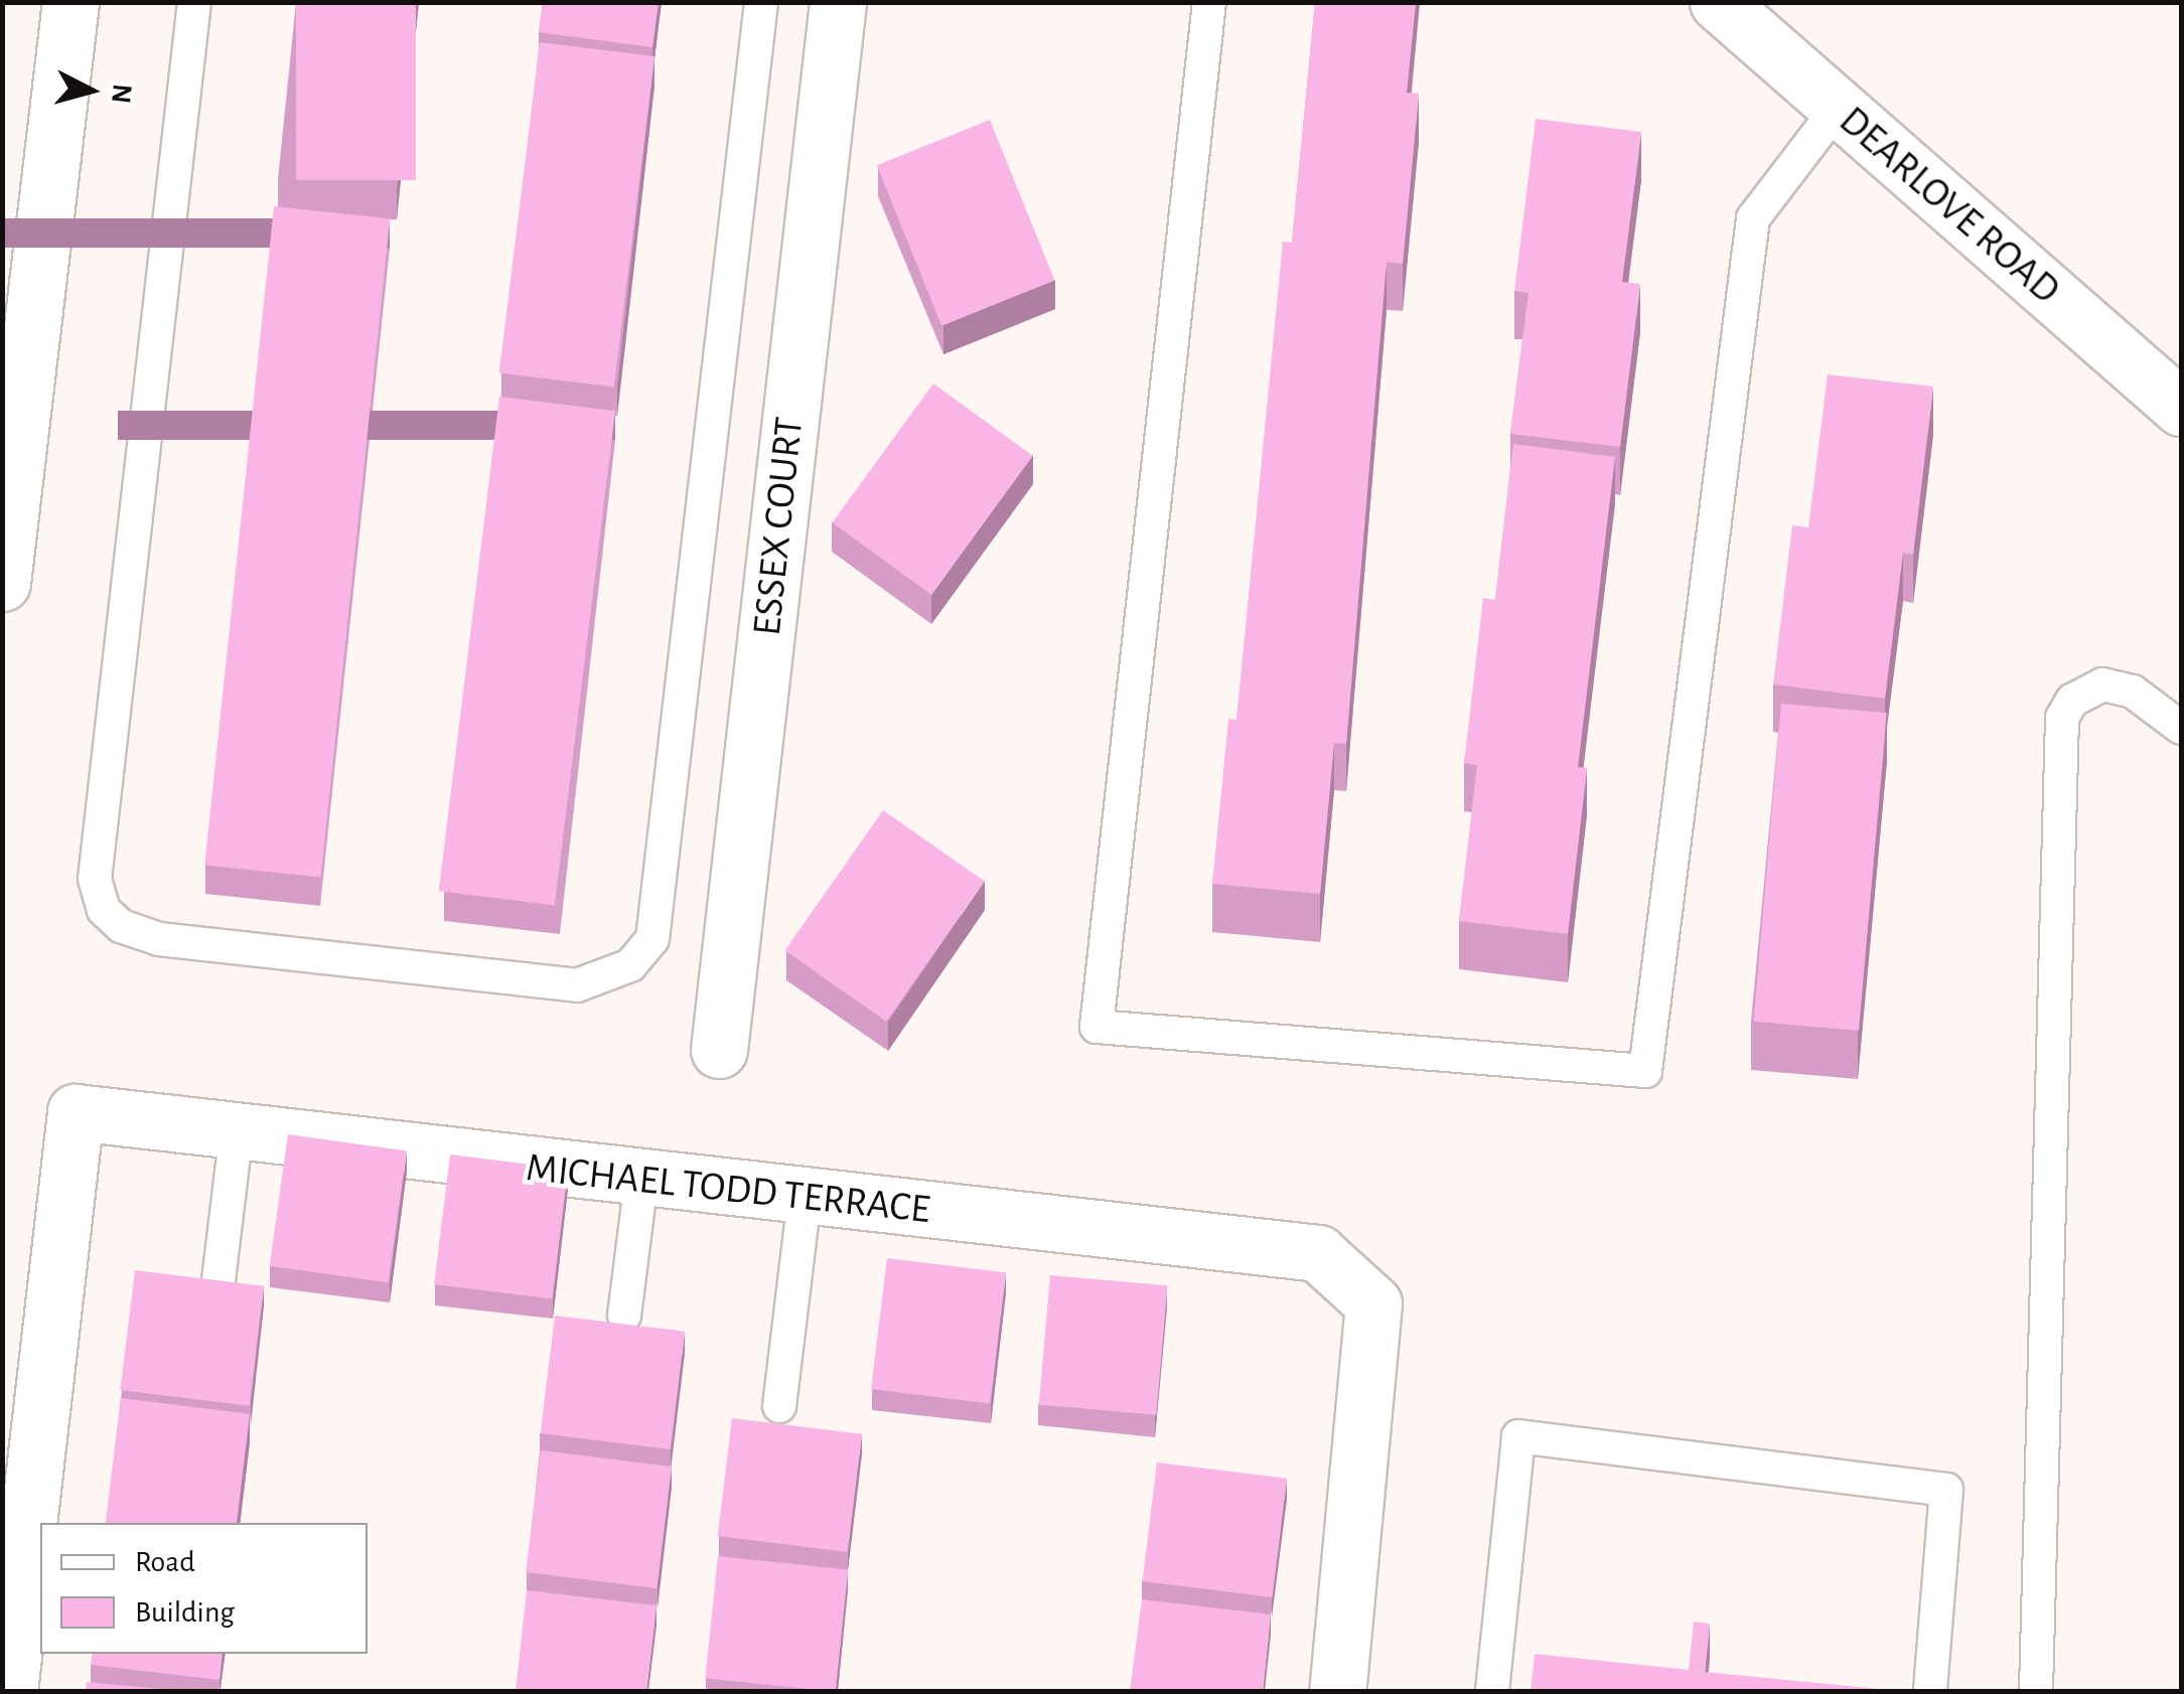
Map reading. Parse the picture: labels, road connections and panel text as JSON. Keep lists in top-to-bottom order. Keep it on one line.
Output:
{"streets":{"street":["DEARLOVE ROAD","ESSEX COURT","MICHAEL TODD TERRACE"]},"legend":["Road","Building"],"north":"right"}
